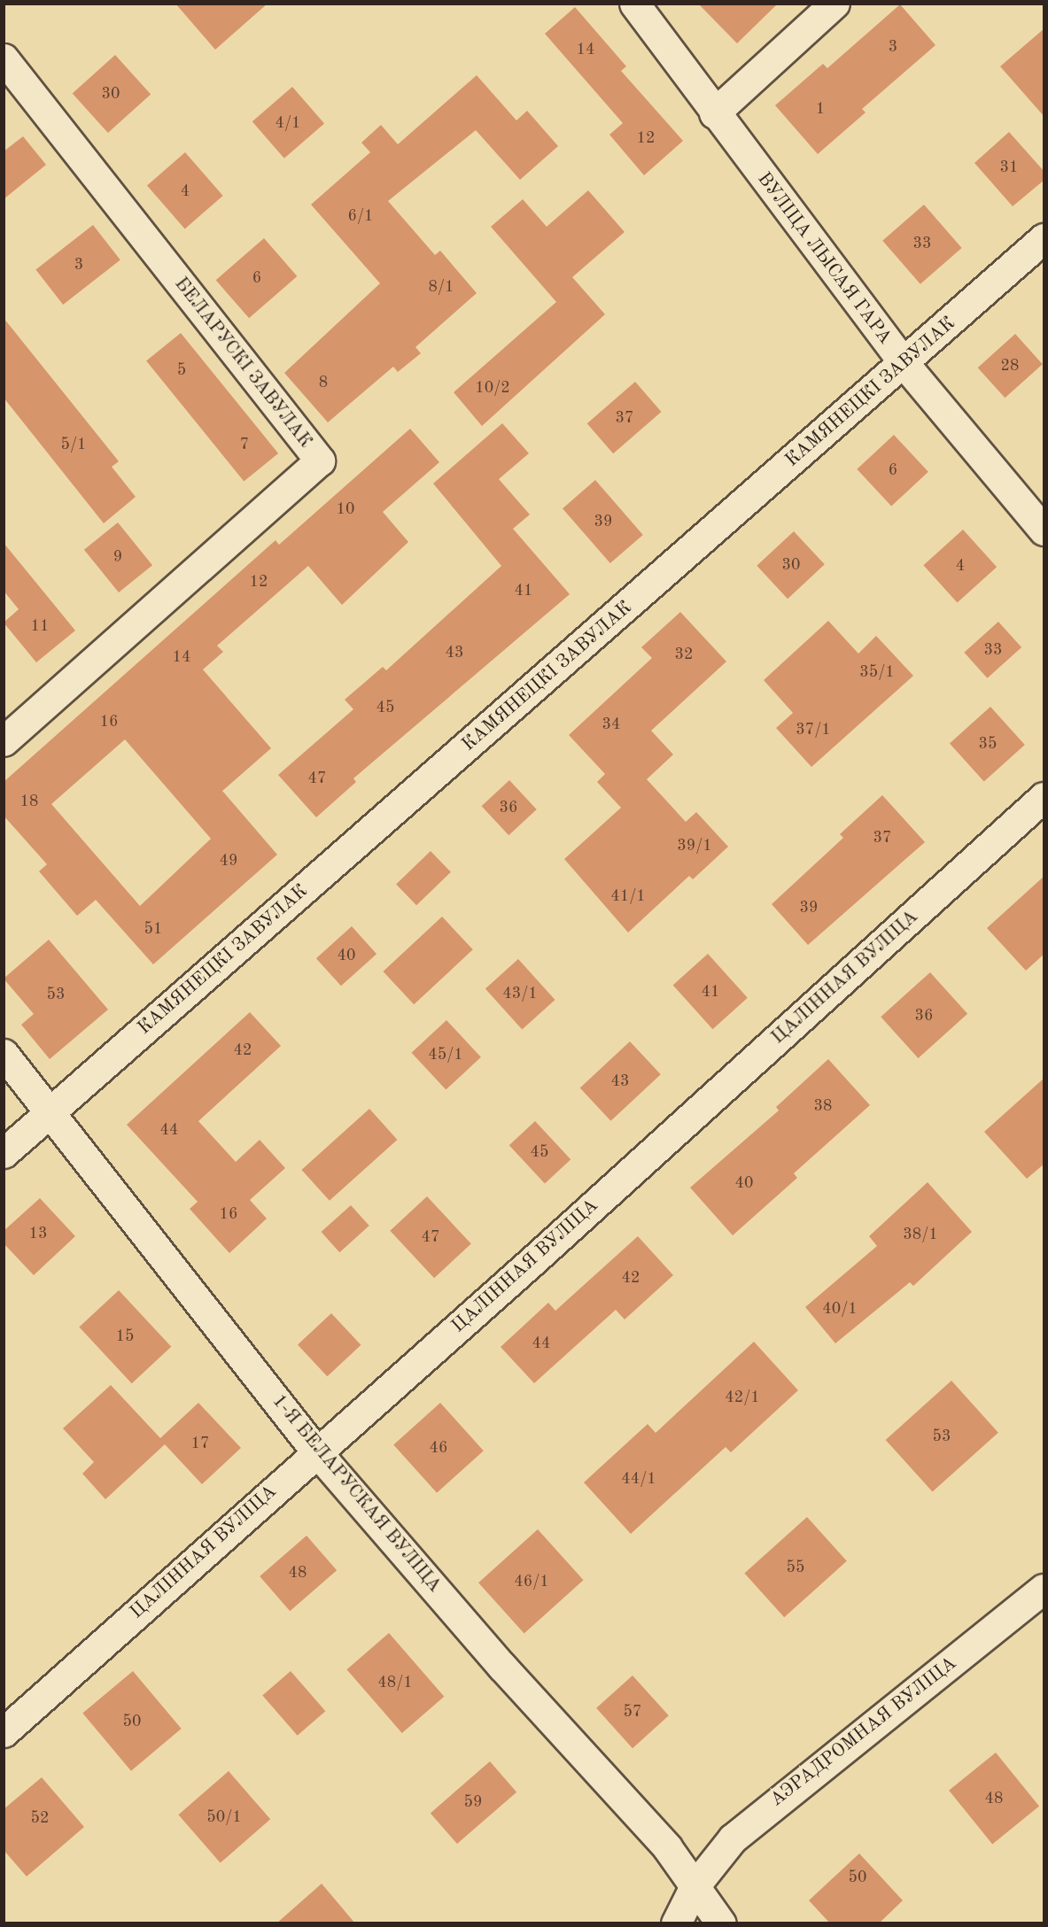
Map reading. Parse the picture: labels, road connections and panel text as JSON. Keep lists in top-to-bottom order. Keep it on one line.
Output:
{"streets":{"street":["ВУЛІЦА ЛЫСАЯ ГАРА","БЕЛАРУСКІ ЗАВУЛАК","КАМЯНЕЦКІ ЗАВУЛАК","ЦАЛІННАЯ ВУЛІЦА","1-Я БЕЛАРУСКАЯ ВУЛІЦА","АЭРАДРОМНАЯ ВУЛІЦА"]},"crossings":[["ВУЛІЦА ЛЫСАЯ ГАРА","КАМЯНЕЦКІ ЗАВУЛАК"],["КАМЯНЕЦКІ ЗАВУЛАК","1-Я БЕЛАРУСКАЯ ВУЛІЦА"],["ЦАЛІННАЯ ВУЛІЦА","1-Я БЕЛАРУСКАЯ ВУЛІЦА"],["1-Я БЕЛАРУСКАЯ ВУЛІЦА","АЭРАДРОМНАЯ ВУЛІЦА"]],"house_numbers":["3","14","30","1","4/1","12","31","4","6/1","33","3","6","8/1","28","5","8","10/2","37","5/1","7","6","10","39","9","30","4","12","41","11","33","43","32","14","35/1","45","16","34","37/1","35","47","18","36","37","39/1","49","41/1","39","51","40","41","43/1","53","36","42","45/1","43","38","44","45","40","16","13","38/1","47","42","40/1","15","44","42/1","53","17","46","44/1","55","48","46/1","48/1","57","50","48","59","50/1","52","50"]}
